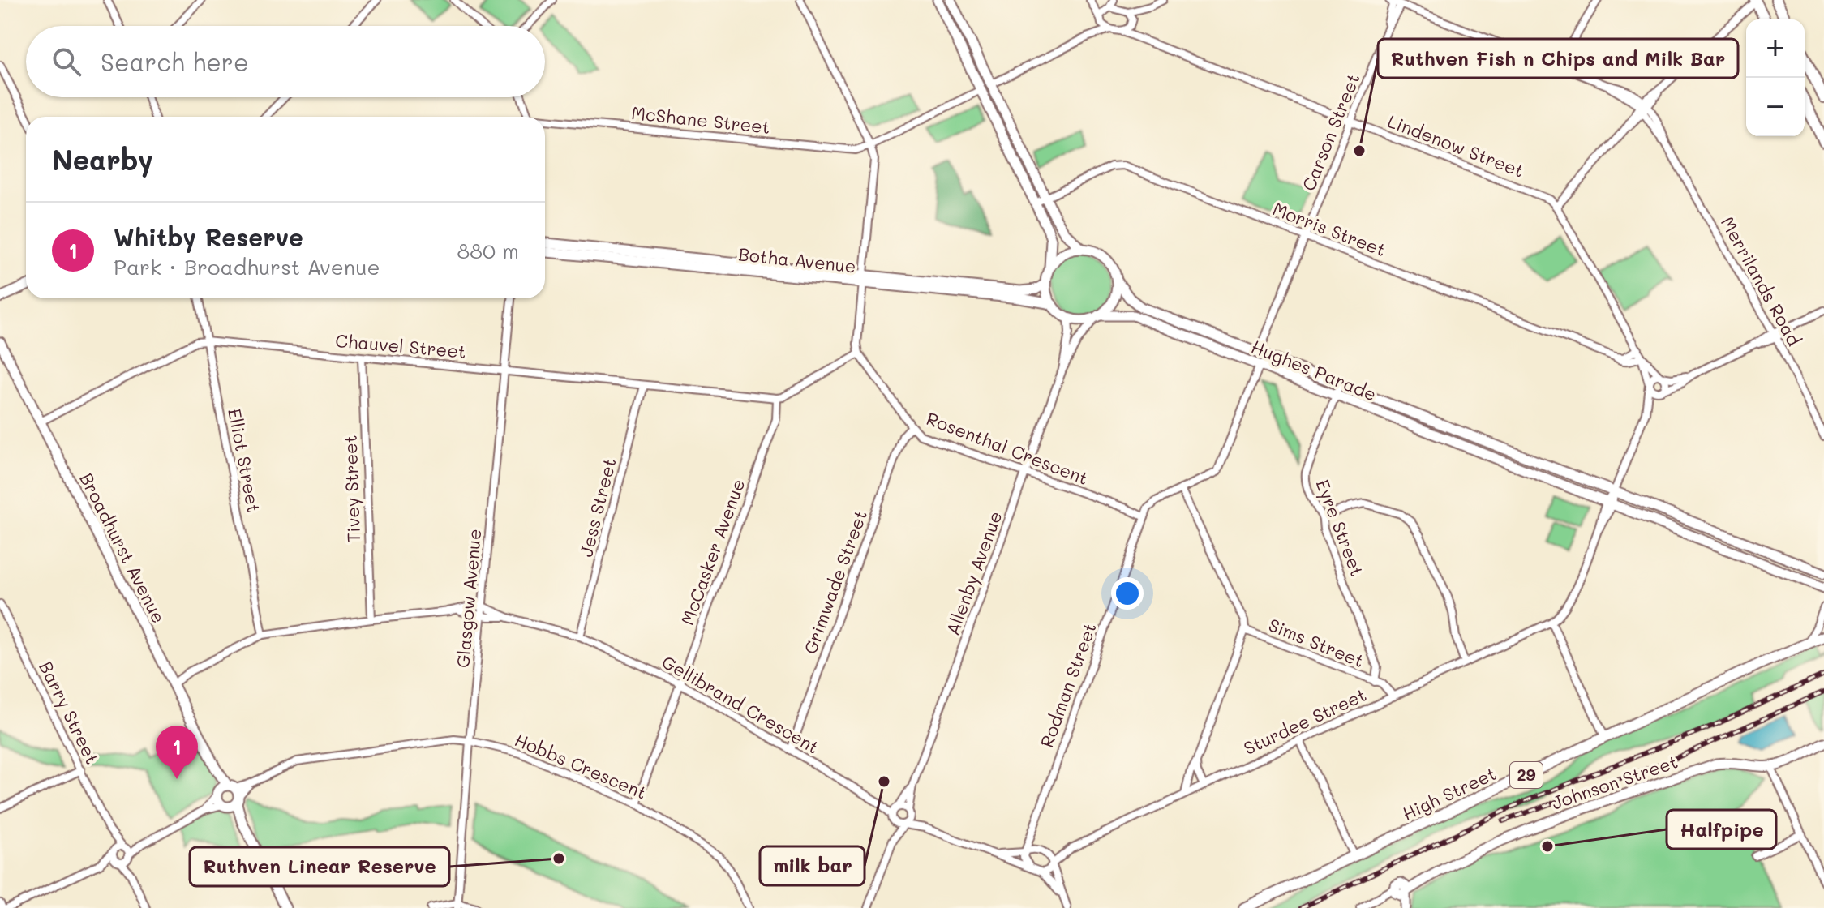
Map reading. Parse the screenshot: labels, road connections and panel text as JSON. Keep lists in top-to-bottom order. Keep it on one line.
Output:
{"streets":{"main road":["29","High Street"],"street":["McShane Street","Carson Street","Lindenow Street","Morris Street","Botha Avenue","Merrilands Road","Chauvel Street","Hughes Parade","Rosenthal Crescent","Elliot Street","Tivey Street","Jess Street","Eyre Street","Broadhurst Avenue","McCasker Avenue","Allenby Avenue","Grimwade Street","Glasgow Avenue","Sims Street","Rodman Street","Gellibrand Crescent","Barry Street","Sturdee Street","Hobbs Crescent","Johnson Street"]},"crossings":[["Carson Street","Lindenow Street"],["Carson Street","Morris Street"],["Carson Street","Merrilands Road"],["Carson Street","Hughes Parade"],["Lindenow Street","Morris Street"],["Botha Avenue","Hughes Parade"],["Botha Avenue","Allenby Avenue"],["Chauvel Street","Elliot Street"],["Chauvel Street","Tivey Street"],["Chauvel Street","Jess Street"],["Chauvel Street","Broadhurst Avenue"],["Chauvel Street","McCasker Avenue"],["Chauvel Street","Glasgow Avenue"],["Hughes Parade","Eyre Street"],["Hughes Parade","Allenby Avenue"],["Rosenthal Crescent","Allenby Avenue"],["Rosenthal Crescent","Grimwade Street"],["Rosenthal Crescent","Rodman Street"],["Elliot Street","Gellibrand Crescent"],["Tivey Street","Gellibrand Crescent"],["Jess Street","Gellibrand Crescent"],["Eyre Street","Sims Street"],["Broadhurst Avenue","Gellibrand Crescent"],["Broadhurst Avenue","Hobbs Crescent"],["McCasker Avenue","Gellibrand Crescent"],["McCasker Avenue","Hobbs Crescent"],["Allenby Avenue","Gellibrand Crescent"],["Grimwade Street","Gellibrand Crescent"],["Glasgow Avenue","Gellibrand Crescent"],["Glasgow Avenue","Hobbs Crescent"],["Sims Street","Sturdee Street"],["Rodman Street","Sturdee Street"]],"places":["Ruthven Fish n Chips and Milk Bar","milk bar","Halfpipe","Ruthven Linear Reserve"],"page":{"map_buttons":["+","−"],"search":"Search here","heading":"Nearby","list":[{"mark":"1","name":"Whitby Reserve","note":"Park · Broadhurst Avenue","value":"880 m"}],"pins":"1"}}
